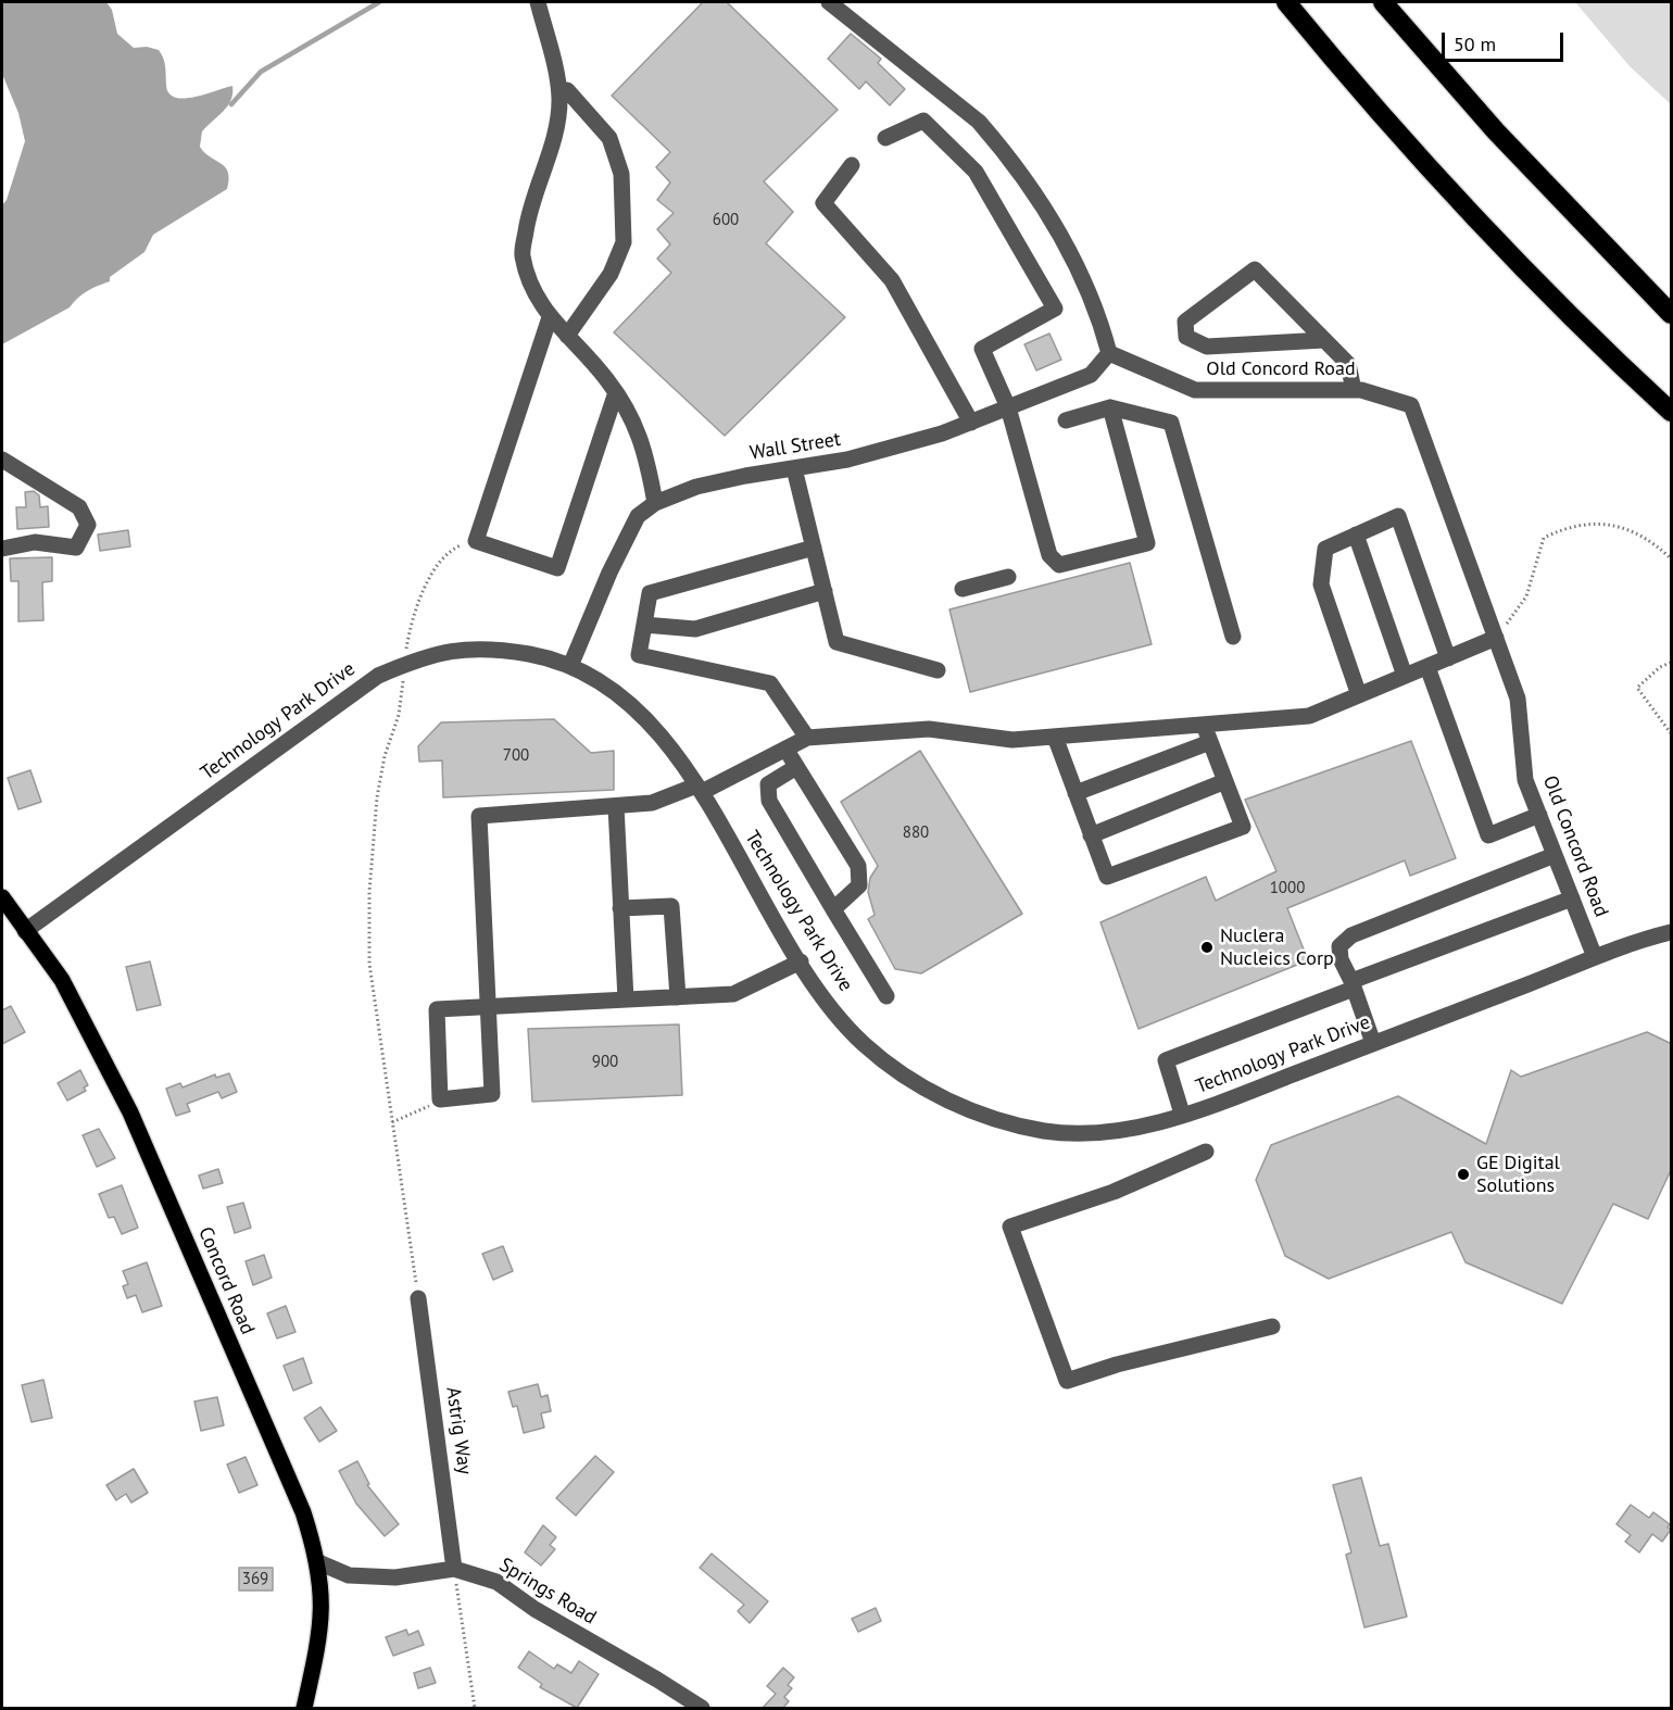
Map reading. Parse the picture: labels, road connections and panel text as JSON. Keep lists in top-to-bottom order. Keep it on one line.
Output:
{"streets":{"main road":["Concord Road"],"street":["Old Concord Road","Wall Street","Technology Park Drive","Astrig Way","Springs Road"]},"crossings":[["Old Concord Road","Wall Street"],["Old Concord Road","Technology Park Drive"],["Wall Street","Technology Park Drive"],["Technology Park Drive","Concord Road"],["Concord Road","Springs Road"],["Astrig Way","Springs Road"]],"places":["Nuclera Nucleics Corp","GE Digital Solutions"],"house_numbers":["600","700","880","1000","900","369"],"scale_bar":"50 m"}
